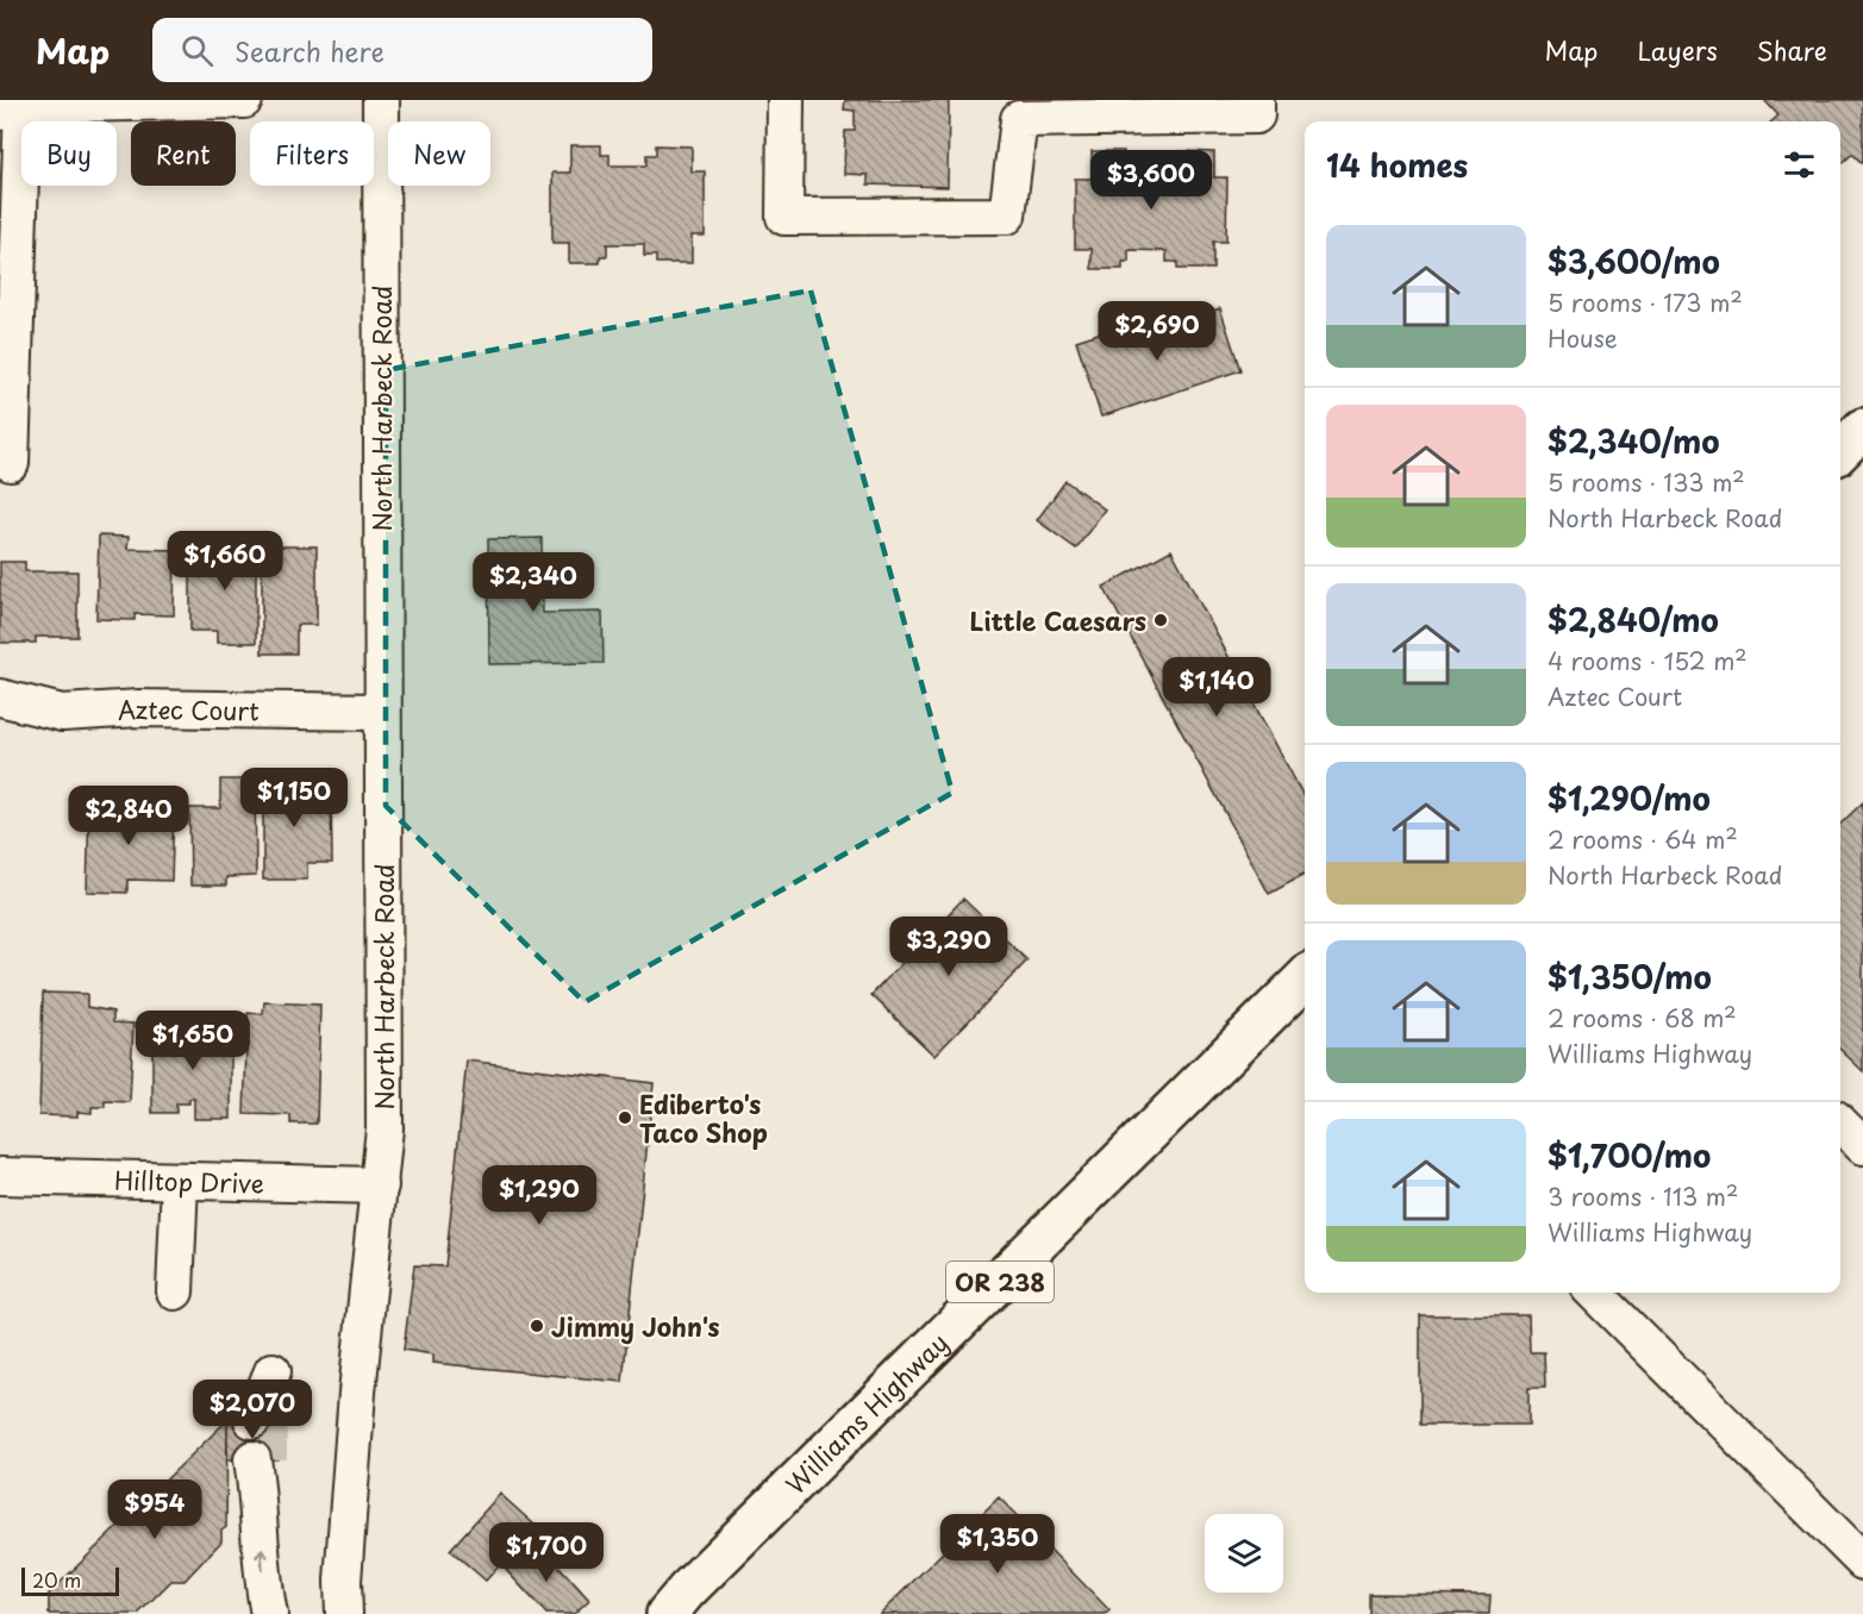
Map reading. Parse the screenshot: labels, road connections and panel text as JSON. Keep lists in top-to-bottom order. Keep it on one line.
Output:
{"streets":{"main road":["OR 238","Williams Highway"],"street":["North Harbeck Road","Aztec Court","Hilltop Drive"]},"crossings":[["North Harbeck Road","Aztec Court"],["North Harbeck Road","Hilltop Drive"]],"places":["Little Caesars","Ediberto's Taco Shop","Jimmy John's"],"scale_bar":"20 m","page":{"header":"Map","search":"Search here","nav":["Map","Layers","Share"],"chip":["Buy","Rent","Filters","New"],"heading":"14 homes","price":["$3,600","$2,690","$1,660","$2,340","$1,140","$1,150","$2,840","$3,290","$1,650","$1,290","$2,070","$954","$1,350","$1,700"],"list":[{"name":"$3,600/mo","note":"5 rooms · 173 m² · House"},{"name":"$2,340/mo","note":"5 rooms · 133 m² · North Harbeck Road"},{"name":"$2,840/mo","note":"4 rooms · 152 m² · Aztec Court"},{"name":"$1,290/mo","note":"2 rooms · 64 m² · North Harbeck Road"},{"name":"$1,350/mo","note":"2 rooms · 68 m² · Williams Highway"},{"name":"$1,700/mo","note":"3 rooms · 113 m² · Williams Highway"}],"scale":"20 m"}}
